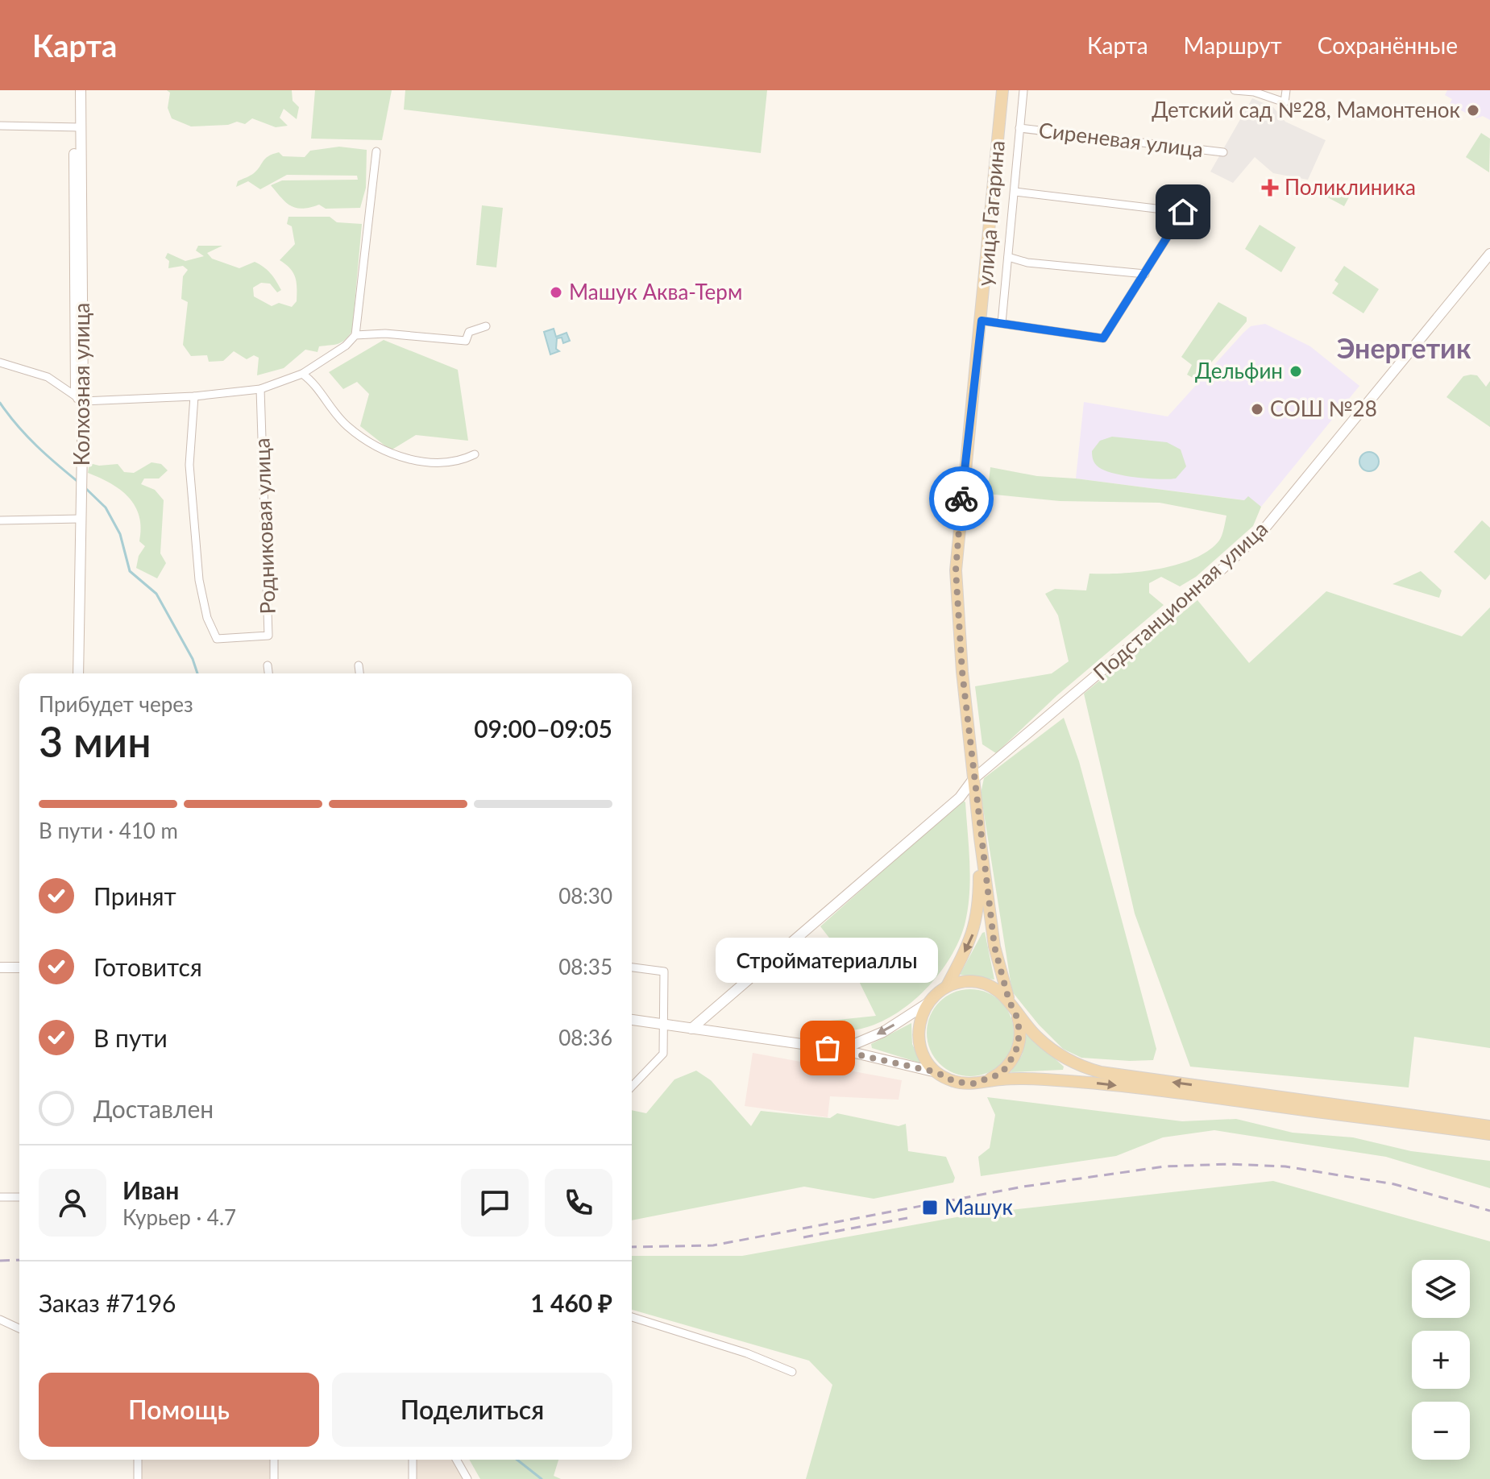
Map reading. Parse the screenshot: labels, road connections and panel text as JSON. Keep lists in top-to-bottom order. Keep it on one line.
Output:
{"streets":{"main road":["улица Гагарина"],"street":["Сиреневая улица","Колхозная улица","Родниковая улица","Подстанционная улица"]},"crossings":[["улица Гагарина","Подстанционная улица"]],"districts":["Энергетик"],"places":{"other":["Детский сад №28, Мамонтенок","Машук Аква-Терм","Дельфин","СОШ №28","Стройматериаллы"],"health":["Поликлиника"],"transit":["Машук"]},"page":{"header":"Карта","nav":["Карта","Маршрут","Сохранённые"],"heading":["3 мин","Прибудет через","09:00–09:05"],"panel":["Иван","Курьер · 4.7","Заказ #7196","1 460 ₽"],"bar":"В пути · 410 m","list":[["Принят","08:30"],["Готовится","08:35"],["В пути","08:36"],"Доставлен"],"bubble":"Стройматериаллы","map_buttons":["+","−"],"buttons":["Помощь","Поделиться"]}}
